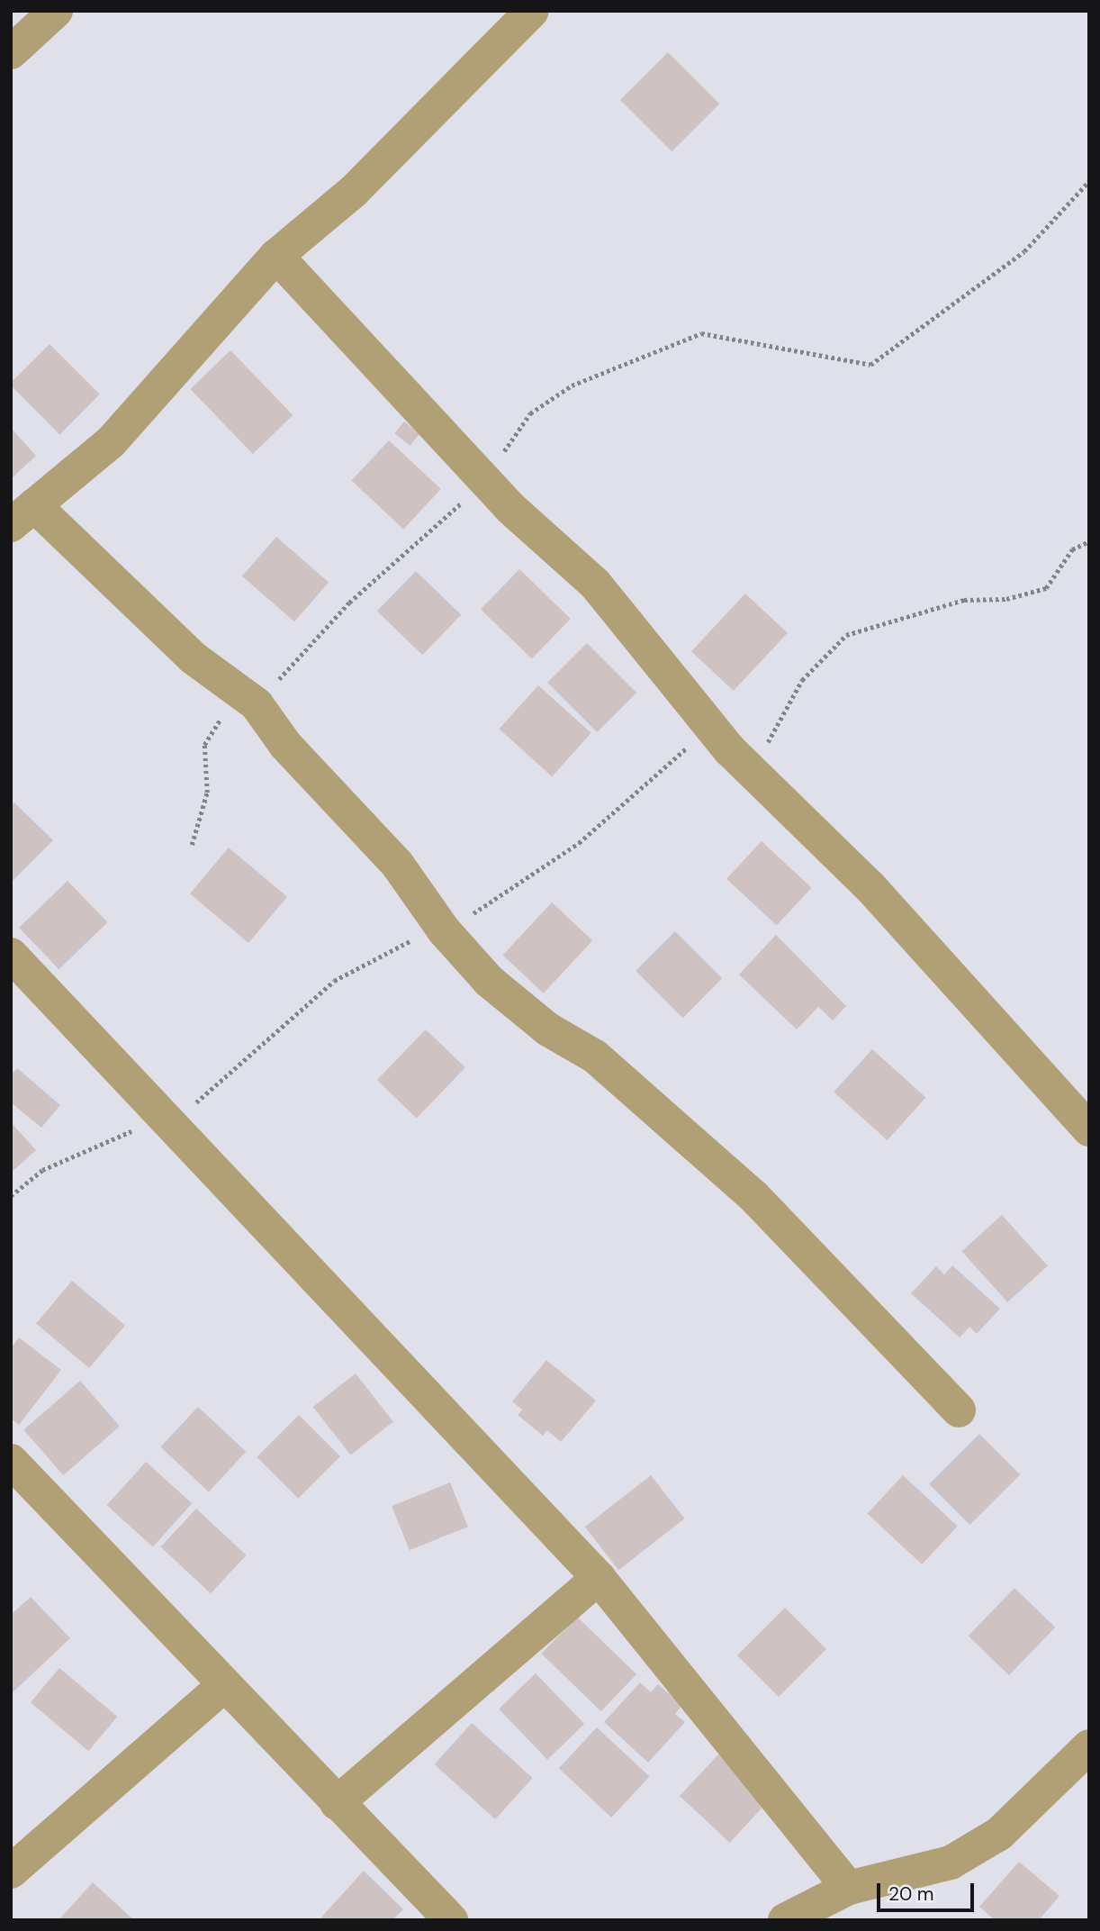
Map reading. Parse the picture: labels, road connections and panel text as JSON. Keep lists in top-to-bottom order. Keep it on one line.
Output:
{"scale_bar":"20 m"}
